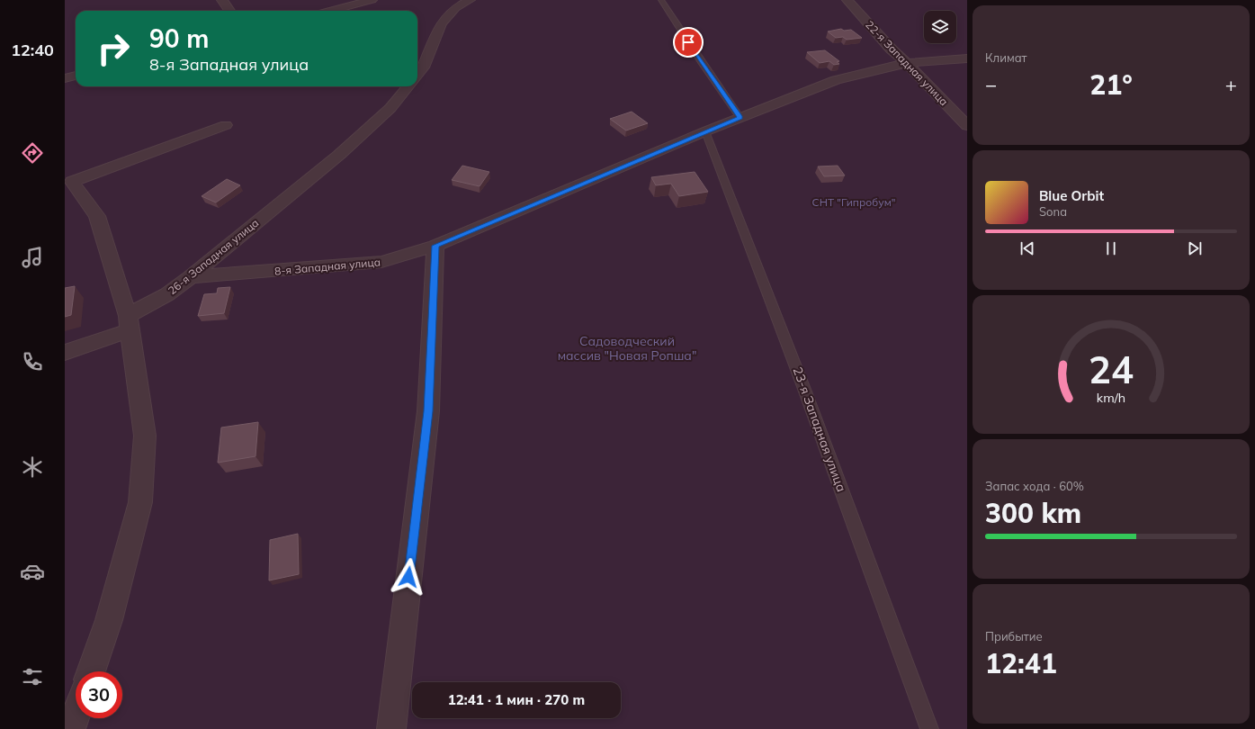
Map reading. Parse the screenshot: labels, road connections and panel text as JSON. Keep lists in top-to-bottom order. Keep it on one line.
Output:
{"streets":{"street":["22-я Западная улица","26-я Западная улица","8-я Западная улица"],"lane":["23-я Западная улица"]},"crossings":[["22-я Западная улица","8-я Западная улица"],["26-я Западная улица","8-я Западная улица"],["8-я Западная улица","23-я Западная улица"]],"parks":["СНТ \"Гипробум\"","Садоводческий массив \"Новая Ропша\""],"page":{"tabs":"12:40","tile":["Климат",["Запас хода · 60%","300 km"],["Прибытие","12:41"]],"turn":["90 m","8-я Западная улица"],"heat":["−","21°","+"],"song":["Blue Orbit","Sona"],"limit":"30","trip":"12:41 · 1 мин · 270 m","gauge":["24","km/h"]}}
